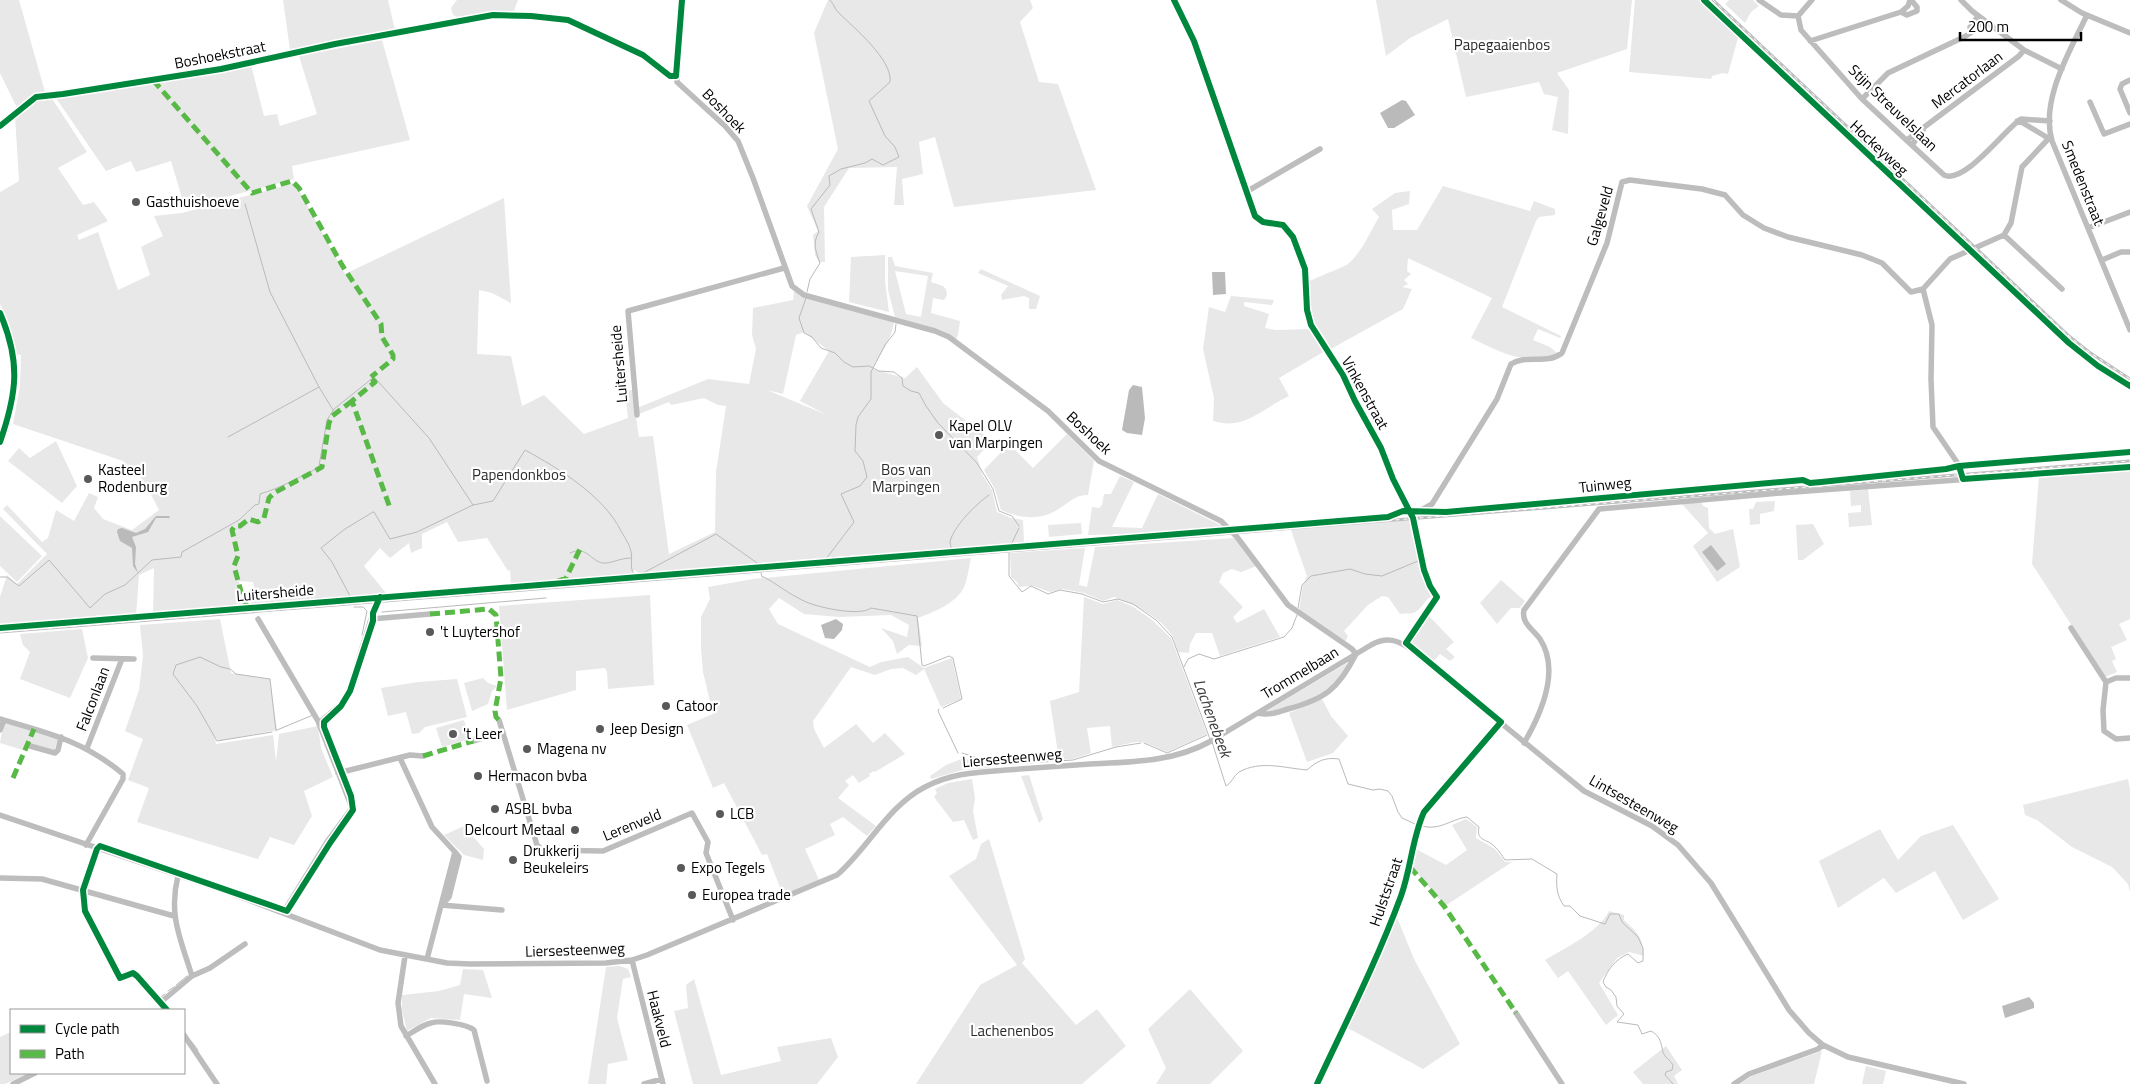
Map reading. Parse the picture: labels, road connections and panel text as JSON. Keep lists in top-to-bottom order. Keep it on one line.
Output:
{"streets":{"street":["Boshoekstraat","Mercatorlaan","Stijn Streuvelslaan","Boshoek","Hockeyweg","Smedenstraat","Galgeveld","Luitersheide","Vinkenstraat","Tuinweg","Trommelbaan","Falconlaan","Liersesteenweg","Lintsesteenweg","Lerenveld","Hulststraat","Haakveld"]},"crossings":[["Boshoekstraat","Boshoek"],["Mercatorlaan","Stijn Streuvelslaan"],["Boshoek","Luitersheide"],["Boshoek","Trommelbaan"],["Boshoek","Lintsesteenweg"],["Galgeveld","Tuinweg"],["Vinkenstraat","Tuinweg"],["Vinkenstraat","Lintsesteenweg"],["Tuinweg","Lintsesteenweg"],["Trommelbaan","Liersesteenweg"],["Trommelbaan","Lintsesteenweg"],["Liersesteenweg","Lerenveld"],["Liersesteenweg","Haakveld"],["Lintsesteenweg","Hulststraat"]],"water":["Lachenebeek"],"parks":["Papegaaienbos","Bos van Marpingen","Papendonkbos","Lachenenbos"],"places":["Gasthuishoeve","Kapel OLV van Marpingen","Kasteel Rodenburg","'t Luytershof","Catoor","Jeep Design","'t Leer","Magena nv","Hermacon bvba","ASBL bvba","LCB","Delcourt Metaal","Drukkerij Beukeleirs","Expo Tegels","Europea trade"],"legend":["Cycle path","Path"],"scale_bar":"200 m"}
